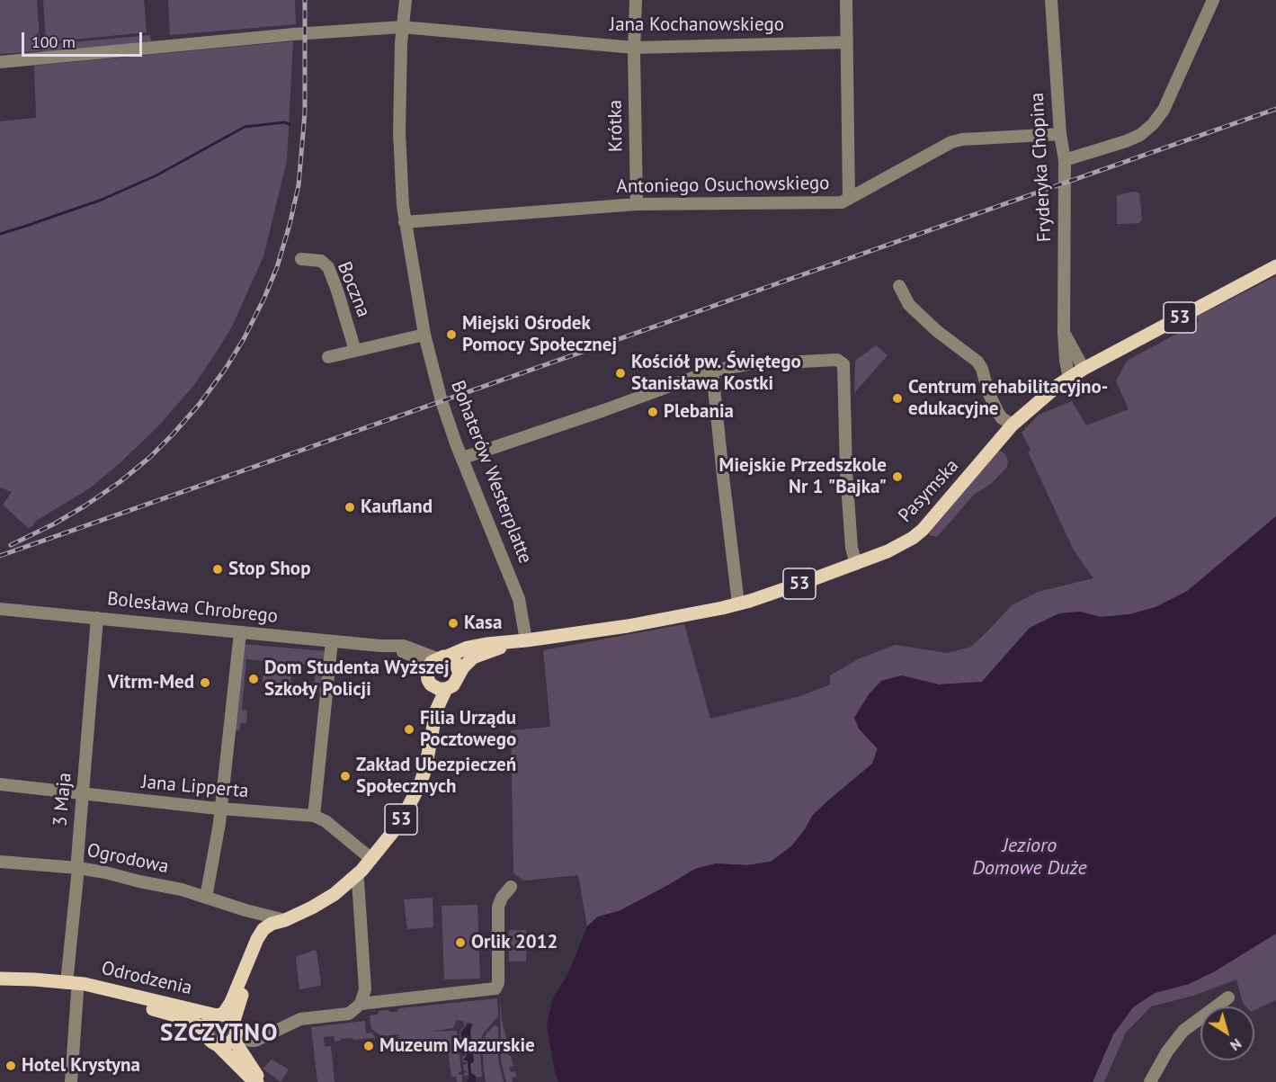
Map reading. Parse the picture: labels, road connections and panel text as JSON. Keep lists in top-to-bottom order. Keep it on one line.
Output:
{"streets":{"main road":["53","Pasymska","Odrodzenia"],"street":["Jana Kochanowskiego","Krótka","Fryderyka Chopina","Antoniego Osuchowskiego","Boczna","Bohaterów Westerplatte","Bolesława Chrobrego","Jana Lipperta","3 Maja","Ogrodowa"]},"crossings":[["Jana Kochanowskiego","Krótka"],["Jana Kochanowskiego","Bohaterów Westerplatte"],["Krótka","Antoniego Osuchowskiego"],["Fryderyka Chopina","Antoniego Osuchowskiego"],["Fryderyka Chopina","Pasymska"],["Antoniego Osuchowskiego","Bohaterów Westerplatte"],["53","Pasymska"],["53","Bolesława Chrobrego"],["53","Jana Lipperta"],["53","Ogrodowa"],["53","Odrodzenia"],["Bohaterów Westerplatte","Pasymska"],["Pasymska","Bolesława Chrobrego"],["Bolesława Chrobrego","3 Maja"],["Jana Lipperta","3 Maja"],["3 Maja","Ogrodowa"],["3 Maja","Odrodzenia"]],"districts":["SZCZYTNO"],"water":["Jezioro Domowe Duże"],"places":["Miejski Ośrodek Pomocy Społecznej","Kościół pw. Świętego Stanisława Kostki","Centrum rehabilitacyjno- edukacyjne","Plebania","Miejskie Przedszkole Nr 1 \"Bajka\"","Kaufland","Stop Shop","Kasa","Dom Studenta Wyższej Szkoły Policji","Vitrm-Med","Filia Urządu Pocztowego","Zakład Ubezpieczeń Społecznych","Orlik 2012","Muzeum Mazurskie","Hotel Krystyna"],"scale_bar":"100 m","north":"bottom right"}
